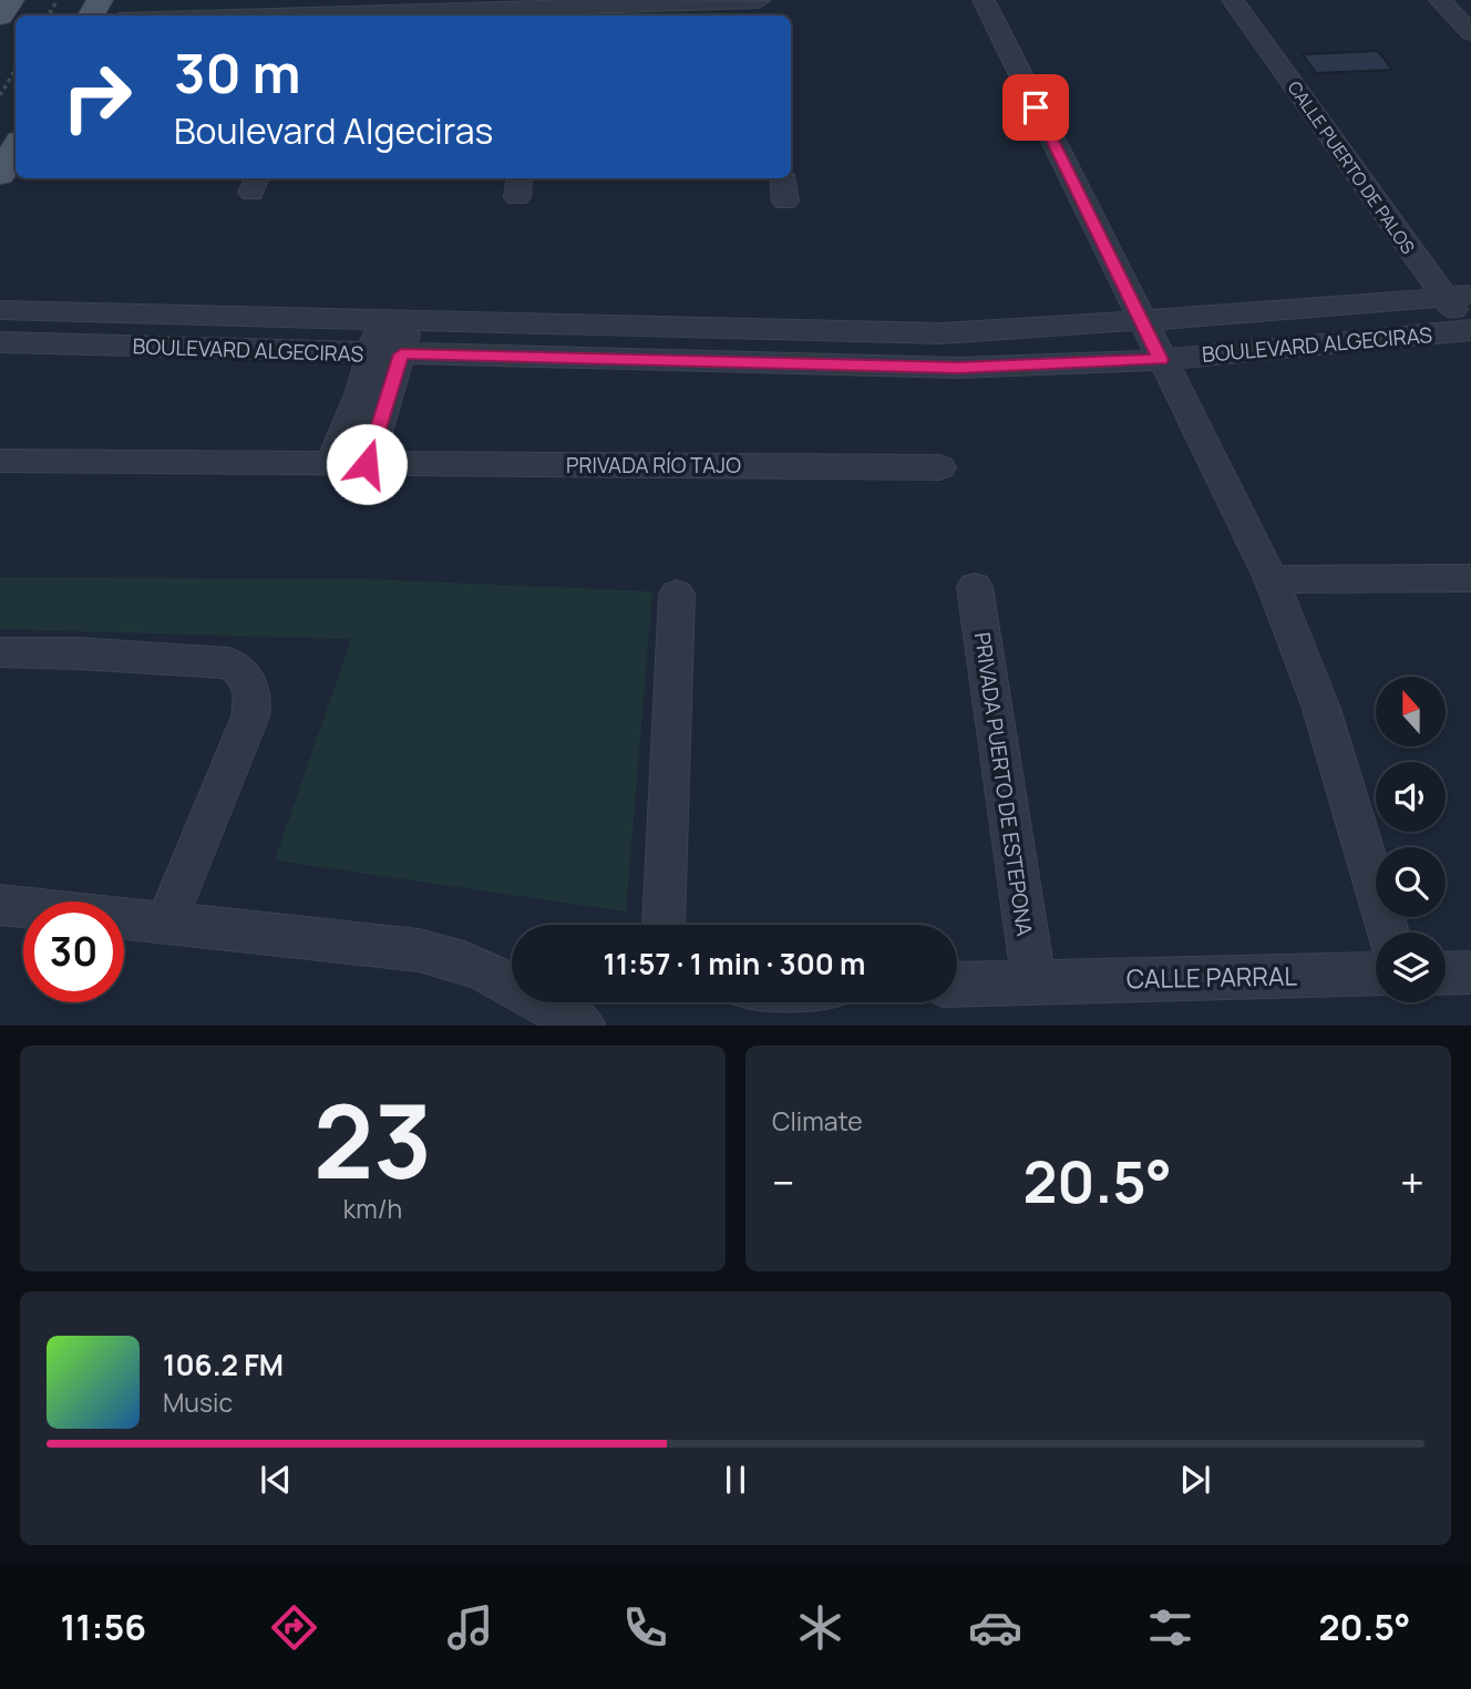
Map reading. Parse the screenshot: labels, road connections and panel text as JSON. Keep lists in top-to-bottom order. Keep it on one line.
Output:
{"streets":{"street":["CALLE PUERTO DE PALOS","BOULEVARD ALGECIRAS","PRIVADA RÍO TAJO","PRIVADA PUERTO DE ESTEPONA","CALLE PARRAL"]},"crossings":[["CALLE PUERTO DE PALOS","BOULEVARD ALGECIRAS"],["PRIVADA PUERTO DE ESTEPONA","CALLE PARRAL"]],"north":"top","page":{"turn":["30 m","Boulevard Algeciras"],"limit":"30","trip":"11:57 · 1 min · 300 m","tile":[["23","km/h"],"Climate"],"heat":["−","20.5°","+"],"song":["106.2 FM","Music"],"tabs":["11:56","20.5°"]}}
